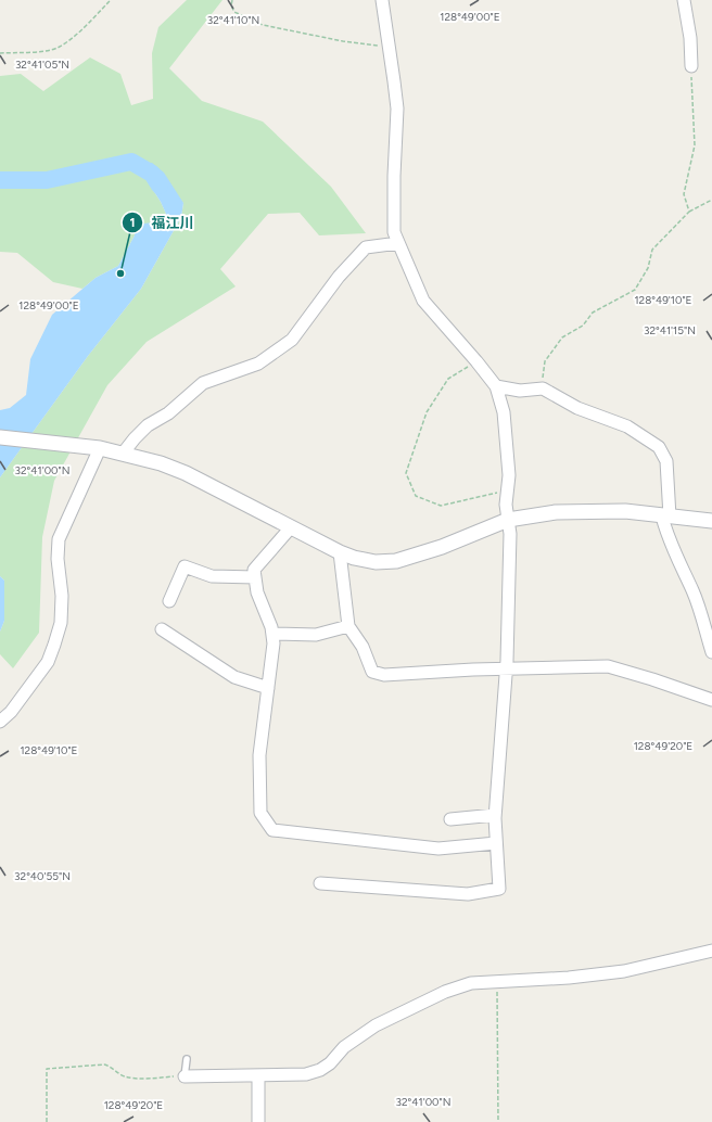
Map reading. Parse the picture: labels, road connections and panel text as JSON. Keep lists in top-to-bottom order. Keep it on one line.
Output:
{"places":["福江川"],"coordinates":["128°49'00\"E","32°41'10\"N","32°41'05\"N","128°49'10\"E","32°41'15\"N","32°41'00\"N","128°49'20\"E","32°40'55\"N"]}
